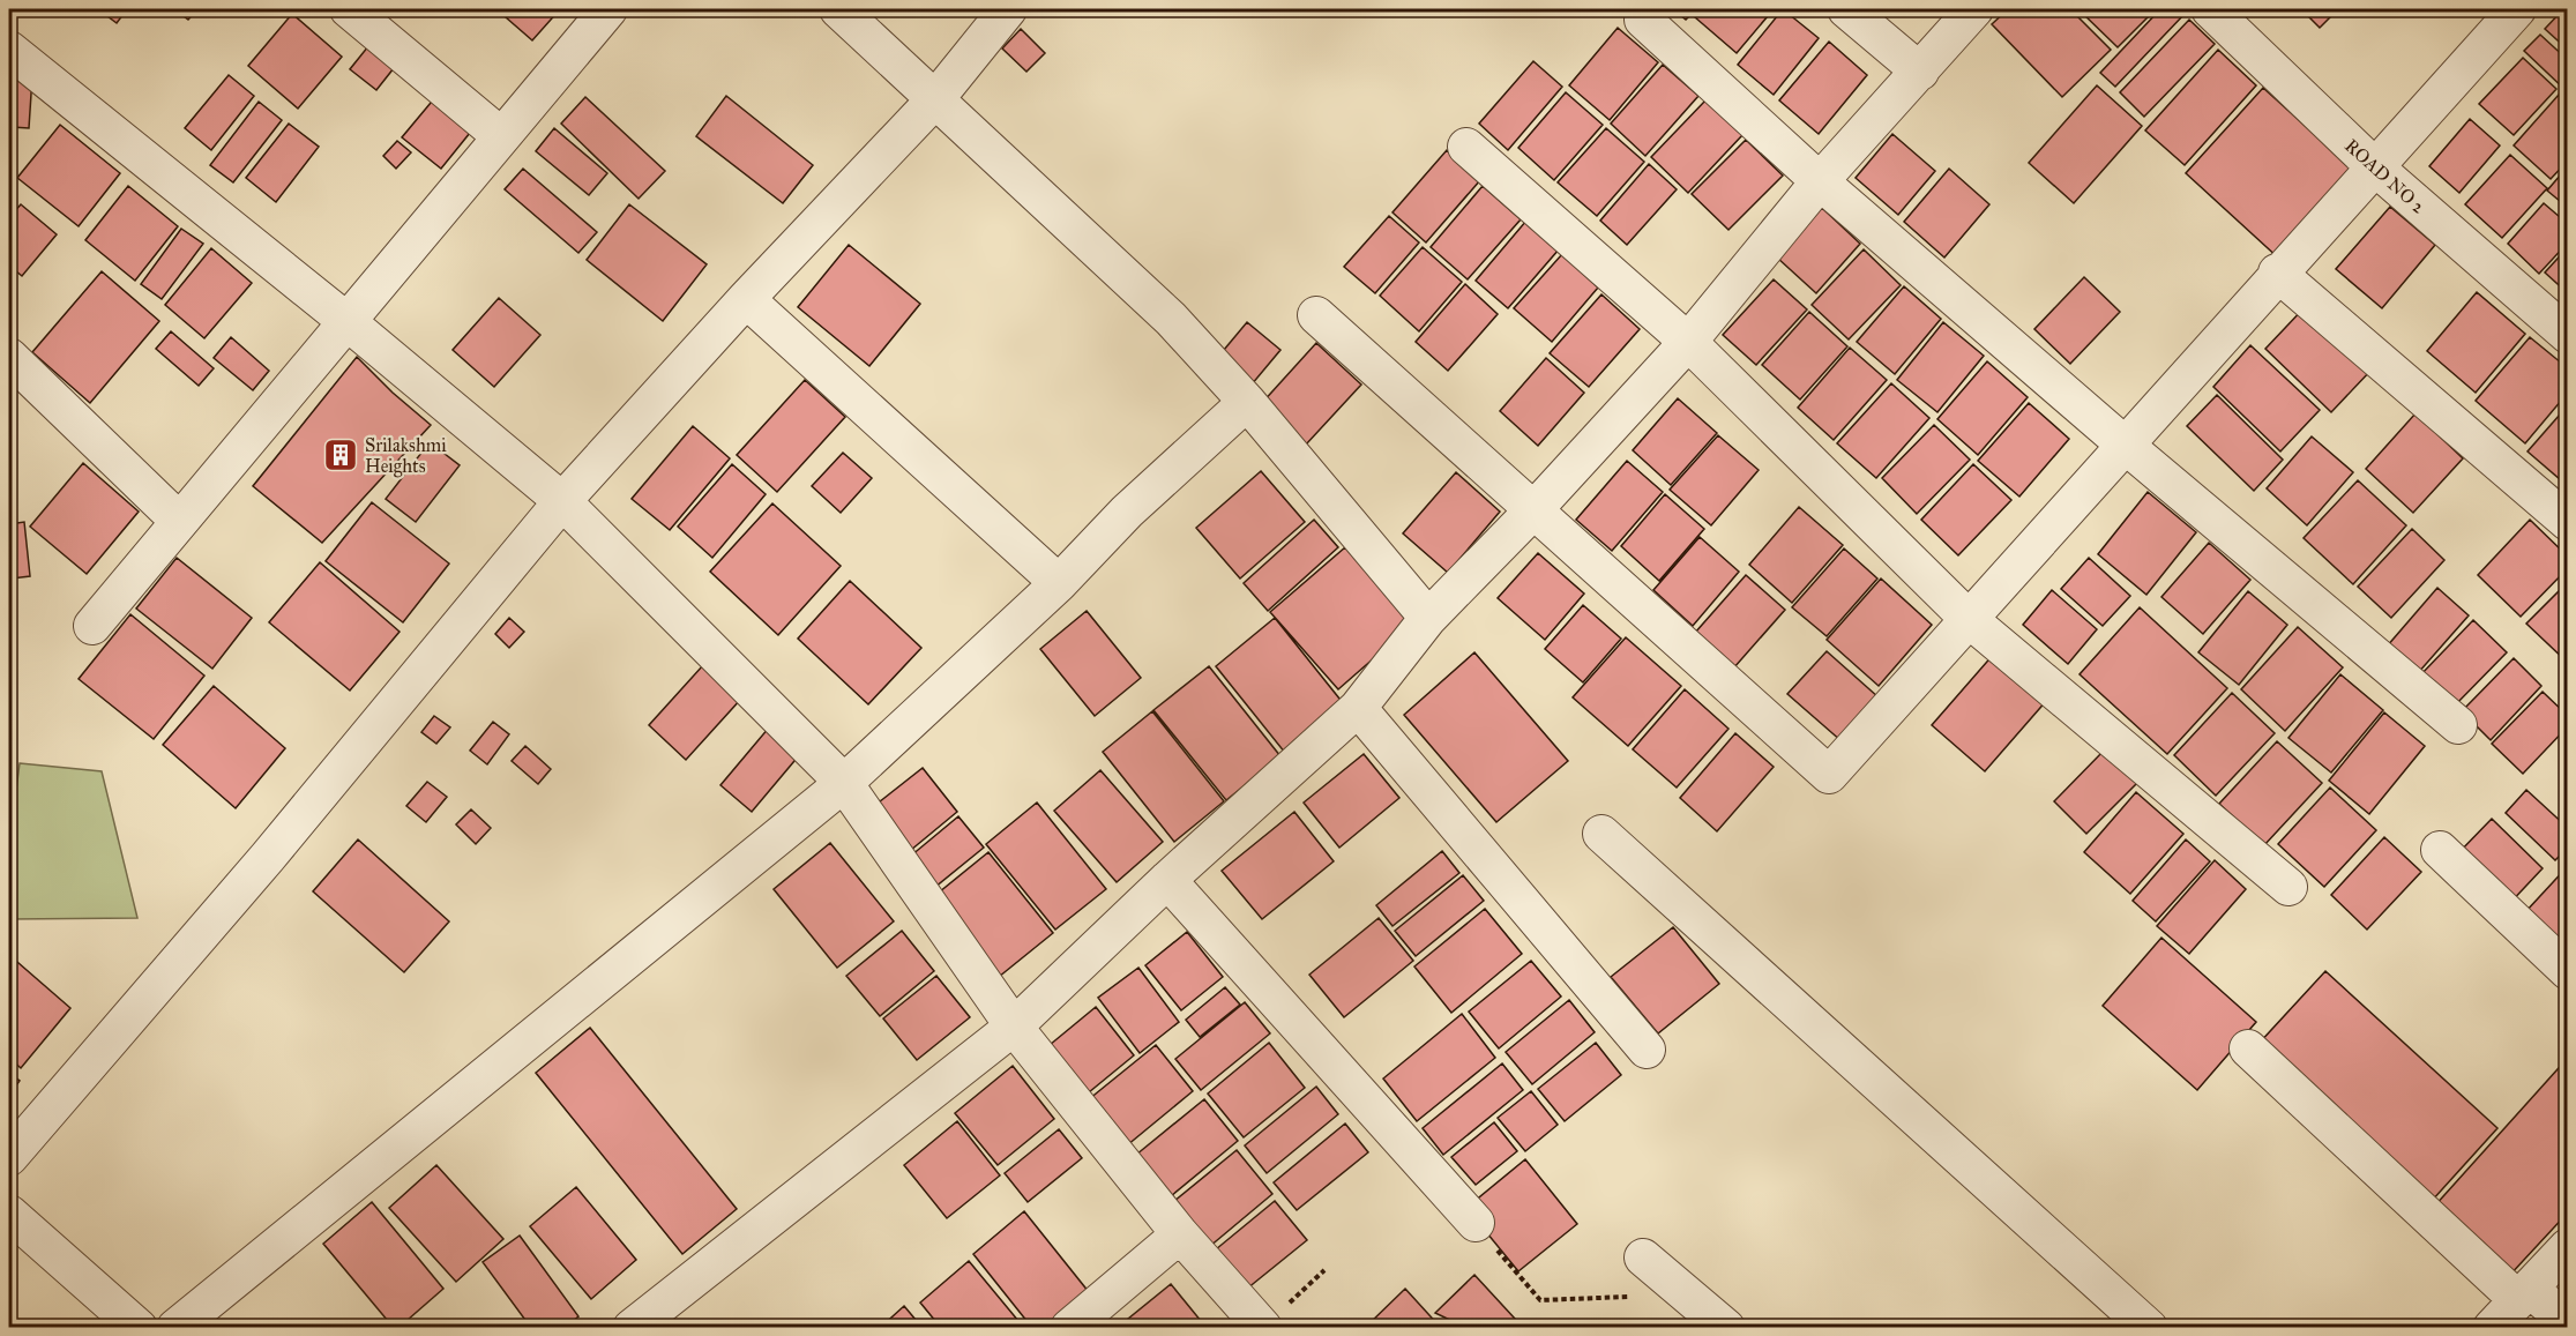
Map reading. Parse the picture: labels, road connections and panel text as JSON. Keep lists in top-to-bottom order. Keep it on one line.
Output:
{"streets":{"street":["ROAD NO 2"]},"places":{"building":["Srilakshmi Heights"]}}
